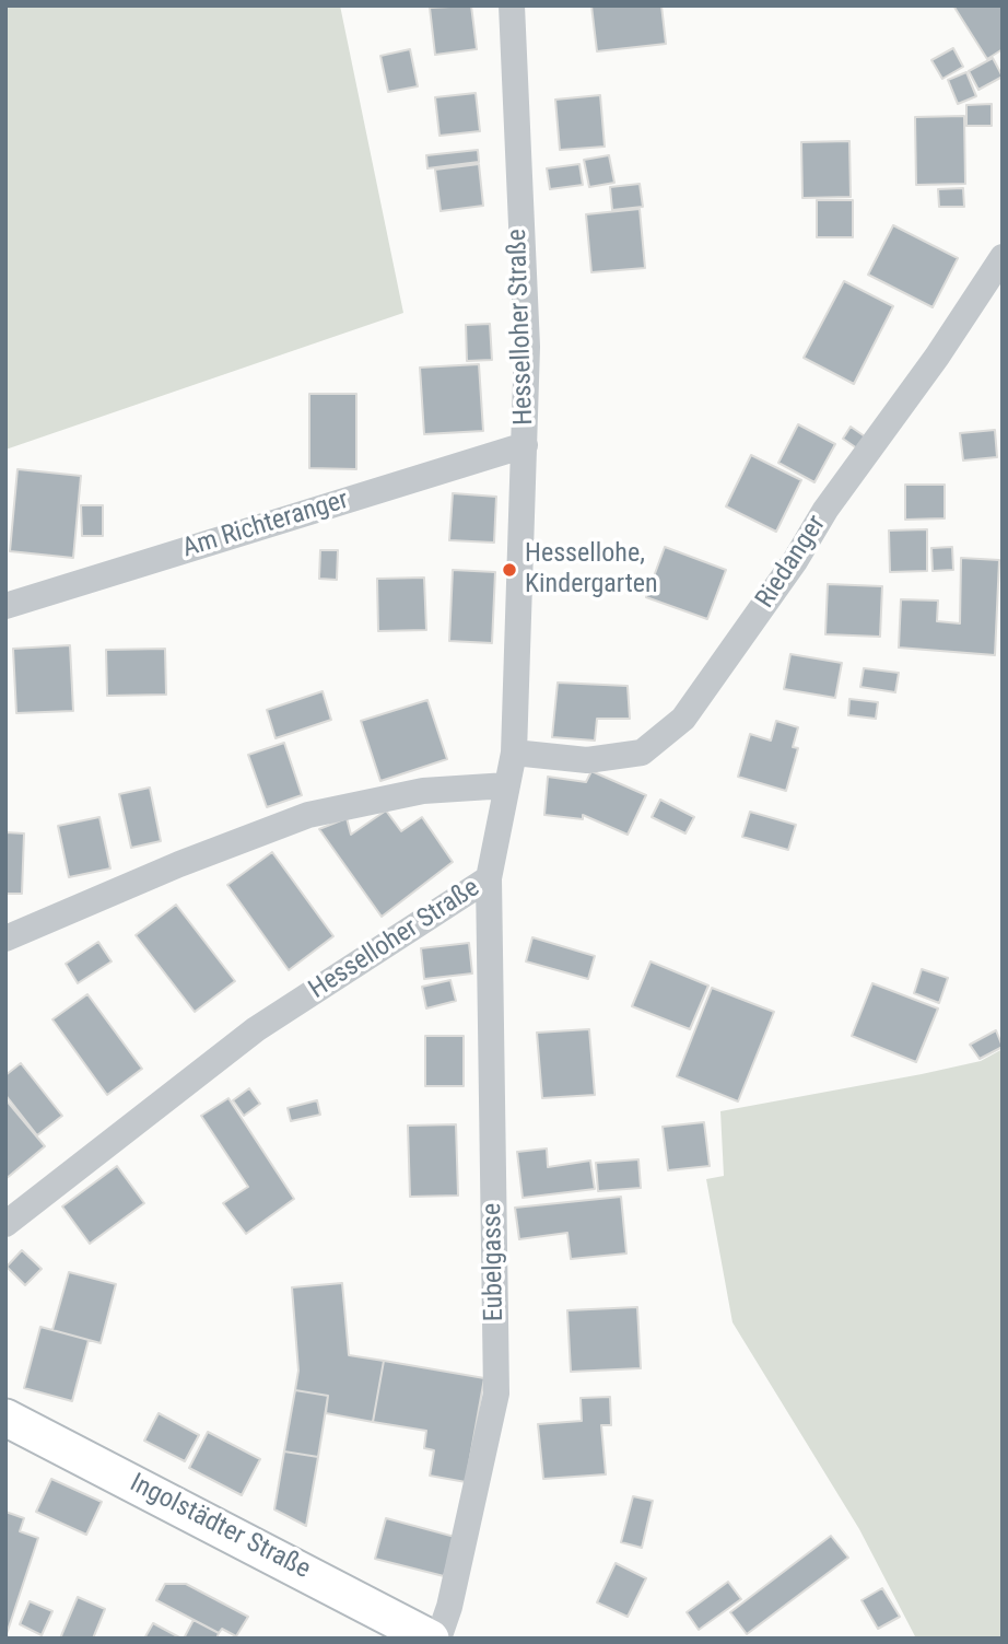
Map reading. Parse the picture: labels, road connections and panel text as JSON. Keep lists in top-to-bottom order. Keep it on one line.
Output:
{"streets":{"main road":["Ingolstädter Straße"],"street":["Hesselloher Straße","Am Richteranger","Riedanger","Eubelgasse"]},"crossings":[["Hesselloher Straße","Am Richteranger"],["Hesselloher Straße","Riedanger"],["Hesselloher Straße","Eubelgasse"]],"places":["Hessellohe, Kindergarten"]}
